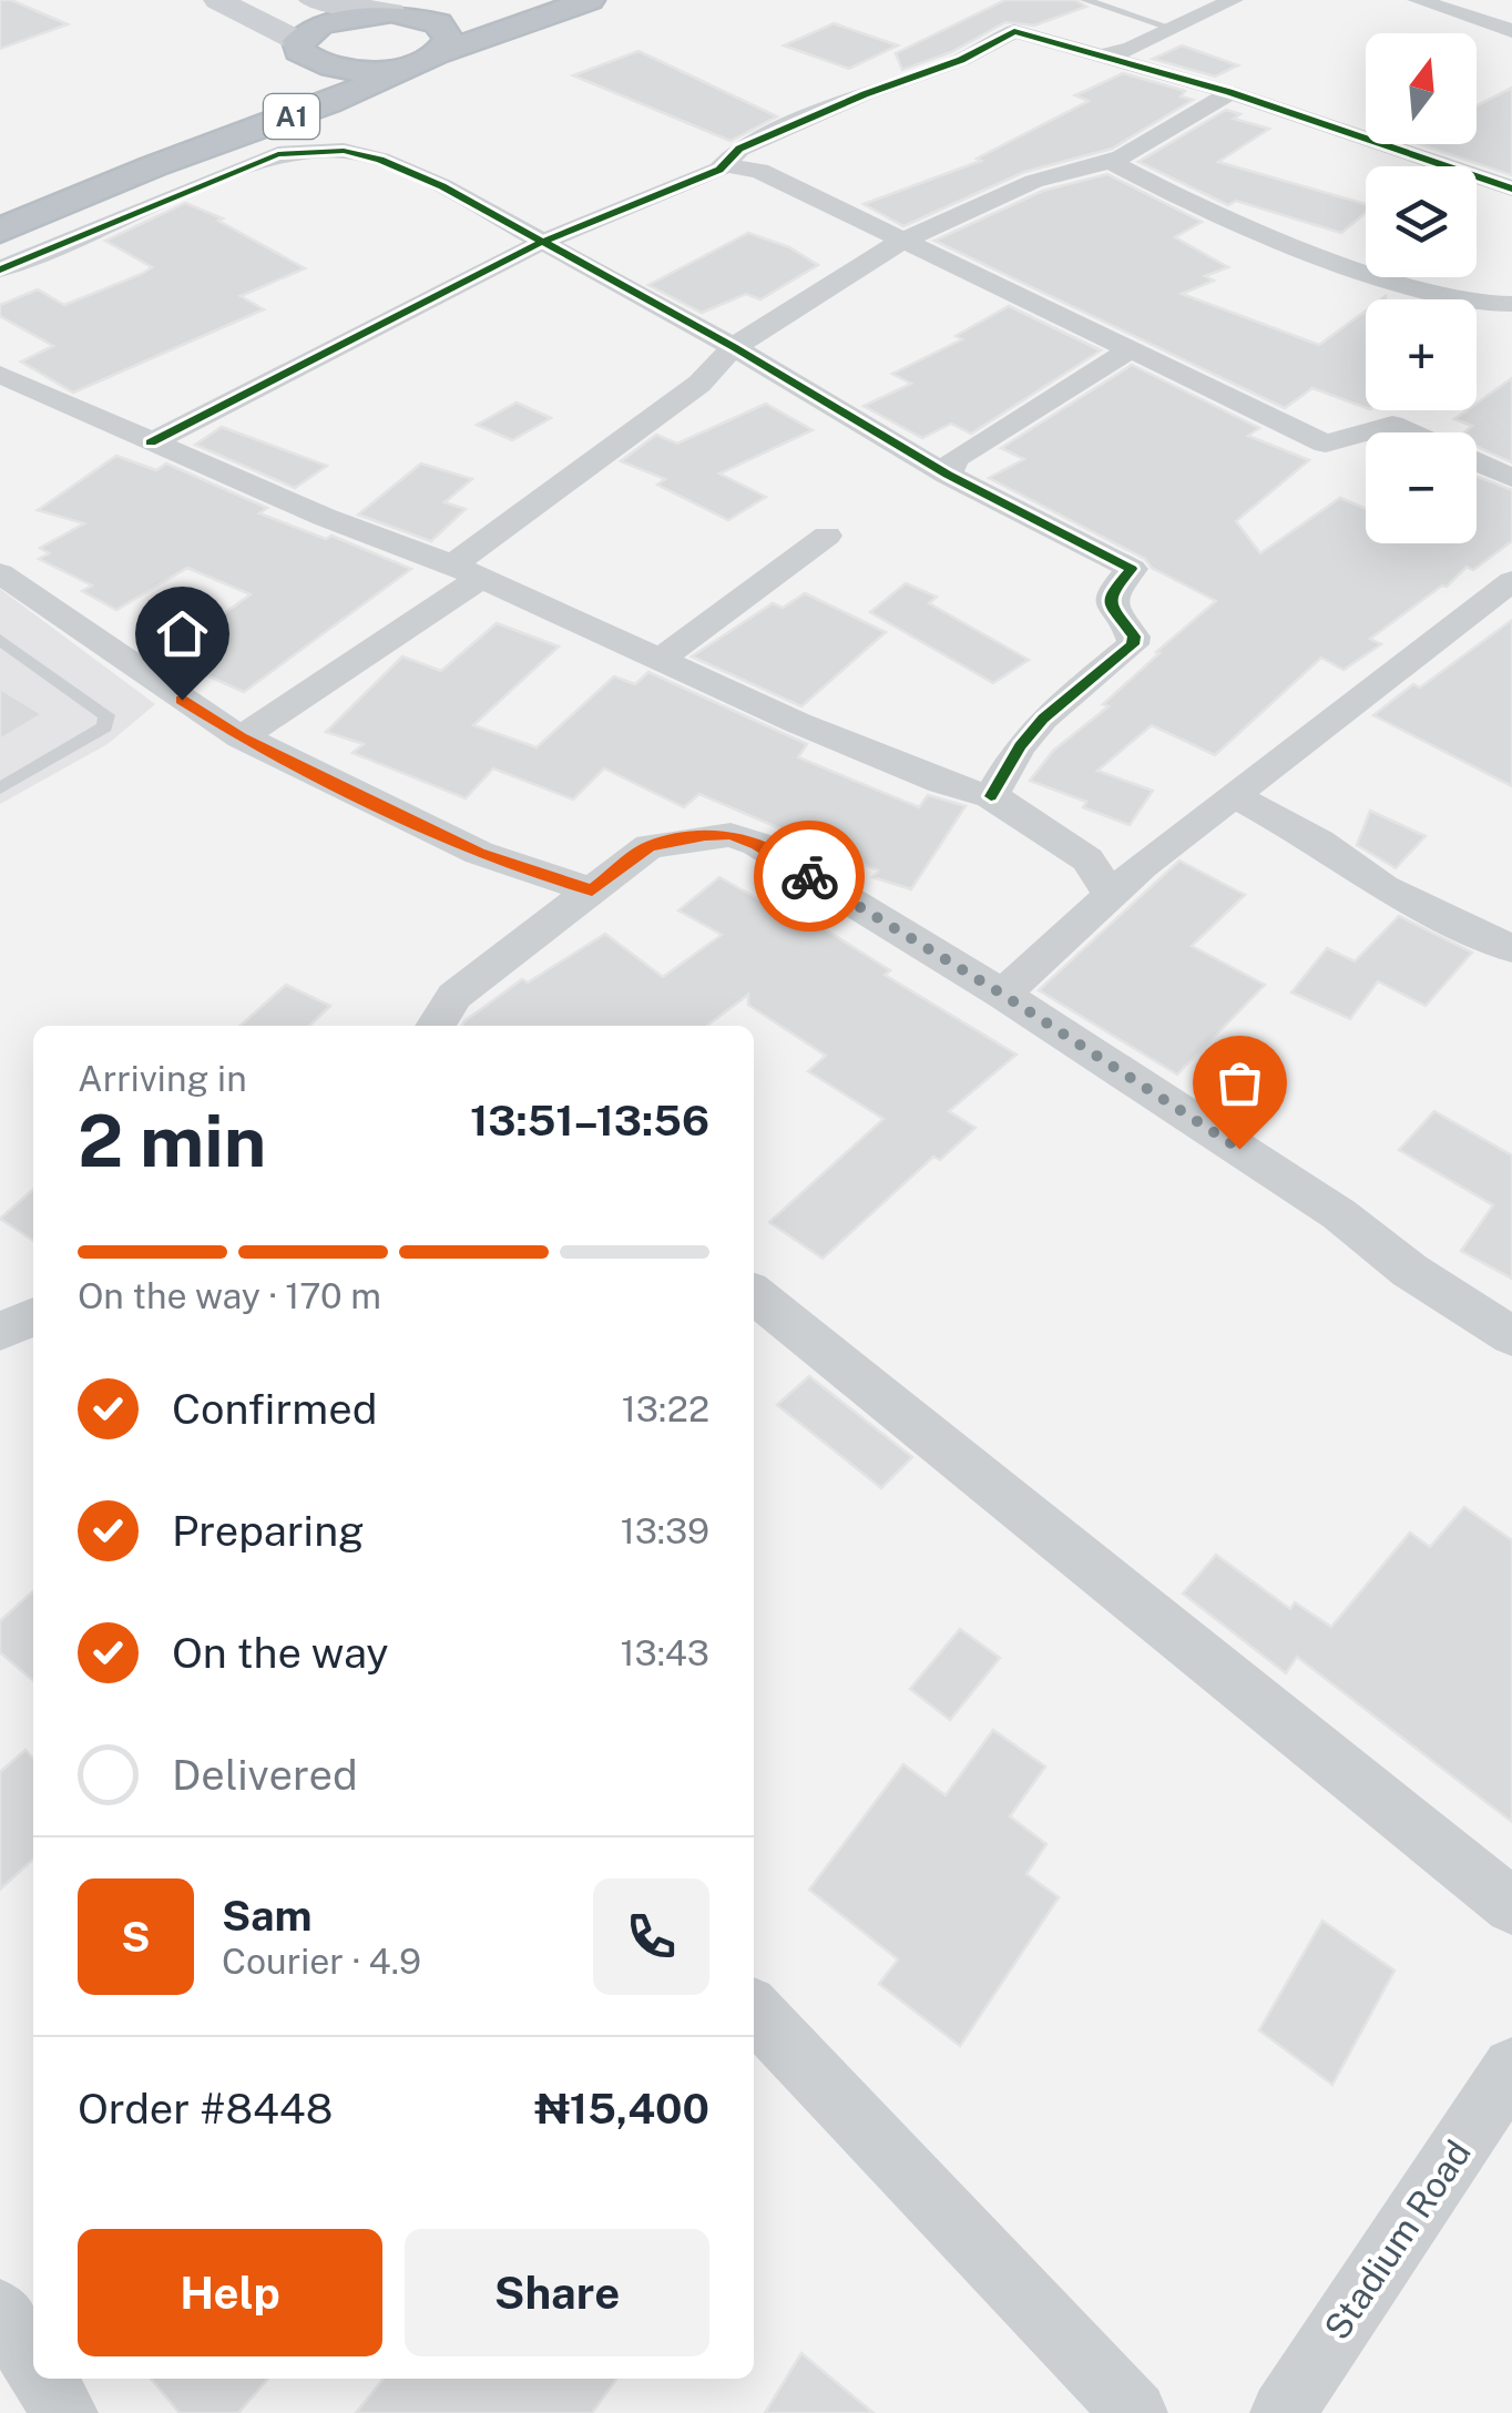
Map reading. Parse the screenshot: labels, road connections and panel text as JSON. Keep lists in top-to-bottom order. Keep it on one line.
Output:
{"streets":{"highway":["A1"],"street":["Stadium Road"]},"north":"top","page":{"map_buttons":["+","−"],"heading":["2 min","Arriving in","13:51–13:56"],"panel":["Sam","Courier · 4.9","Order #8448","₦15,400"],"bar":"On the way · 170 m","list":[["Confirmed","13:22"],["Preparing","13:39"],["On the way","13:43"],"Delivered"],"round":"S","buttons":["Help","Share"]}}
